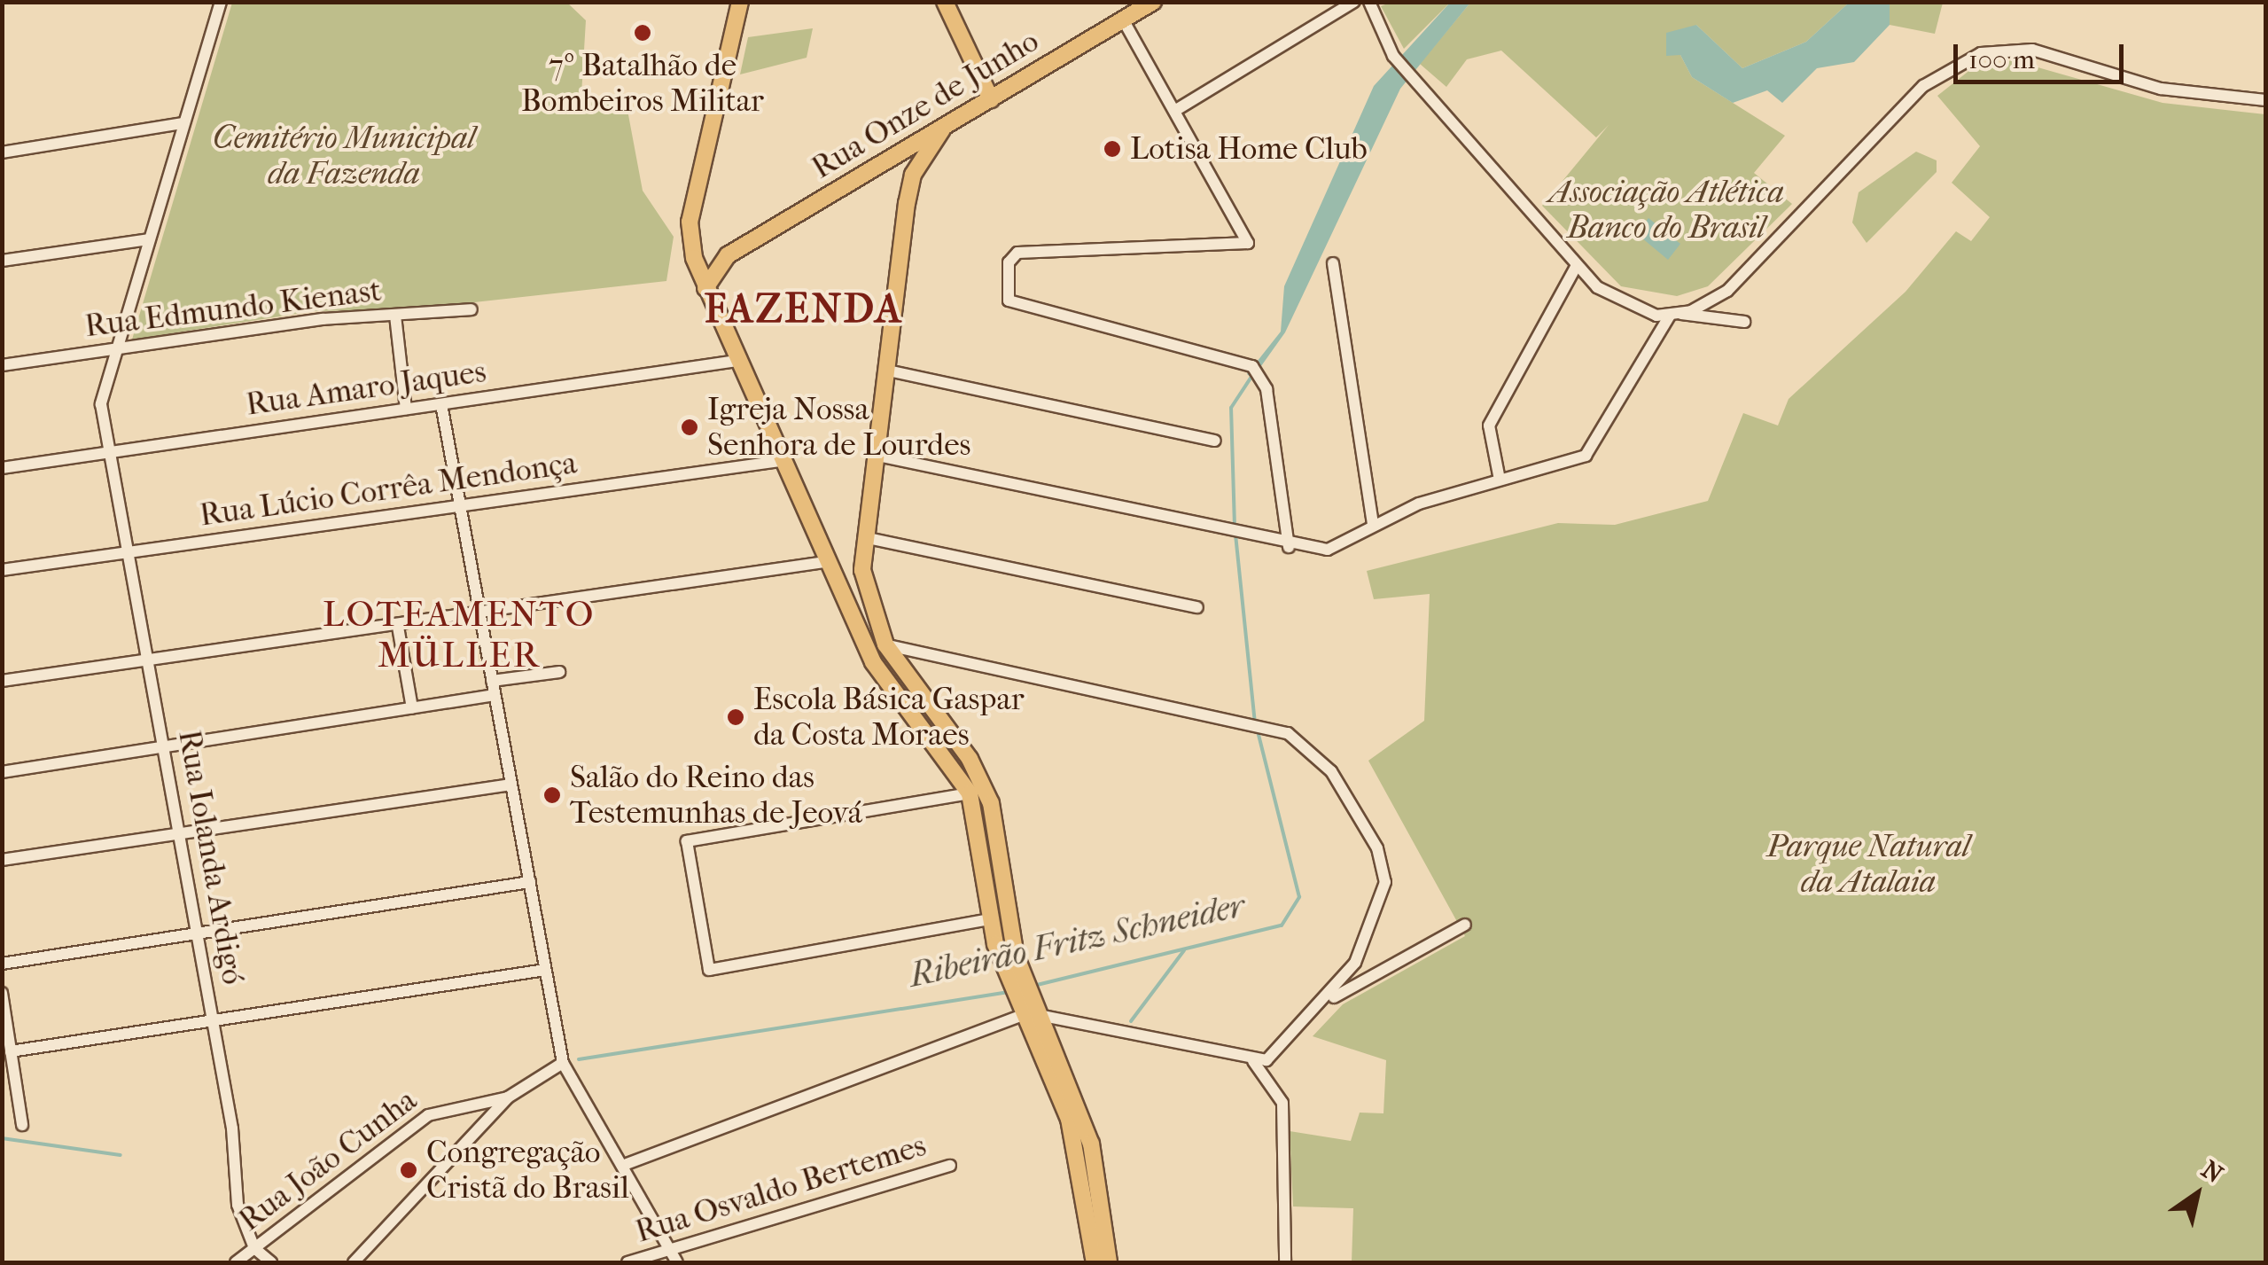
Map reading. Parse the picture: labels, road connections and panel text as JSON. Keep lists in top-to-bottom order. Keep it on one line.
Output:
{"streets":{"main road":["Rua Onze de Junho"],"street":["Rua Edmundo Kienast","Rua Amaro Jaques","Rua Lúcio Corrêa Mendonça","Rua Iolanda Ardigó","Rua João Cunha","Rua Osvaldo Bertemes"]},"crossings":[["Rua Edmundo Kienast","Rua Iolanda Ardigó"],["Rua Amaro Jaques","Rua Iolanda Ardigó"],["Rua Lúcio Corrêa Mendonça","Rua Iolanda Ardigó"],["Rua Iolanda Ardigó","Rua João Cunha"]],"districts":["FAZENDA","LOTEAMENTO MÜLLER"],"water":["Ribeirão Fritz Schneider"],"parks":["Cemitério Municipal da Fazenda","Associação Atlética Banco do Brasil","Parque Natural da Atalaia"],"places":["7º Batalhão de Bombeiros Militar","Lotisa Home Club","Igreja Nossa Senhora de Lourdes","Escola Básica Gaspar da Costa Moraes","Salão do Reino das Testemunhas de Jeová","Congregação Cristã do Brasil"],"scale_bar":"100 m","north":"top right"}
